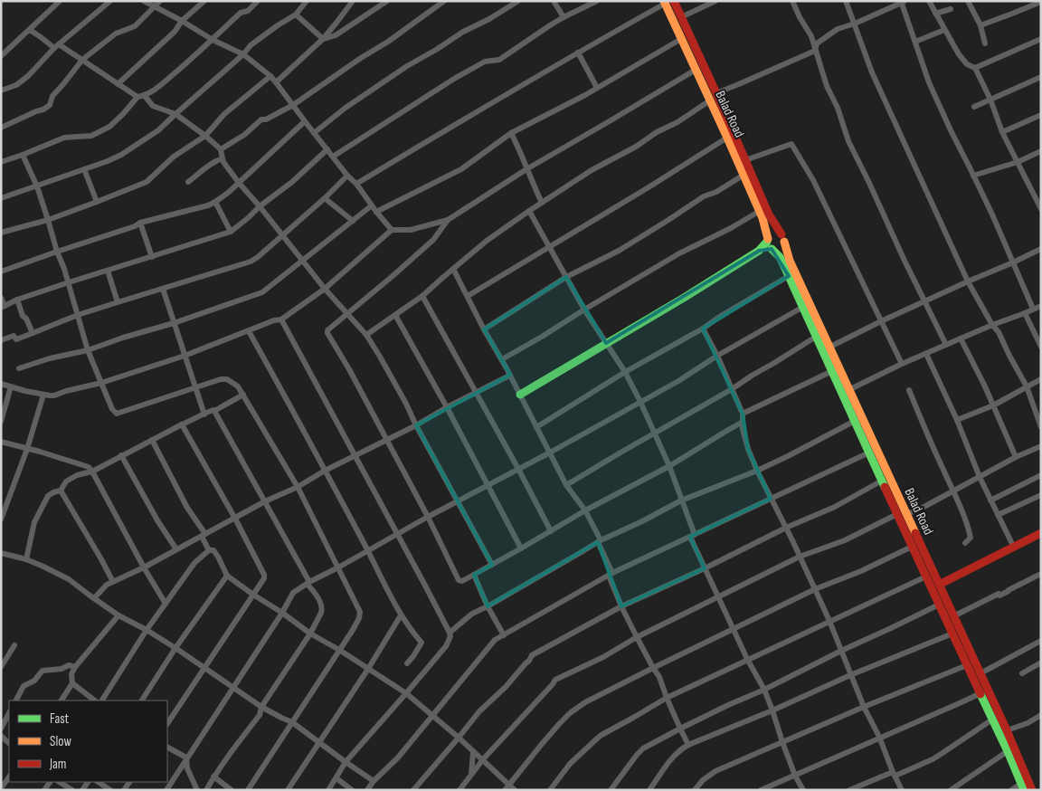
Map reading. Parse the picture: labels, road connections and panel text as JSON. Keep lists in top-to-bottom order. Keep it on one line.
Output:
{"streets":{"main road":["Balad Road"]},"legend":["Fast","Slow","Jam"]}
